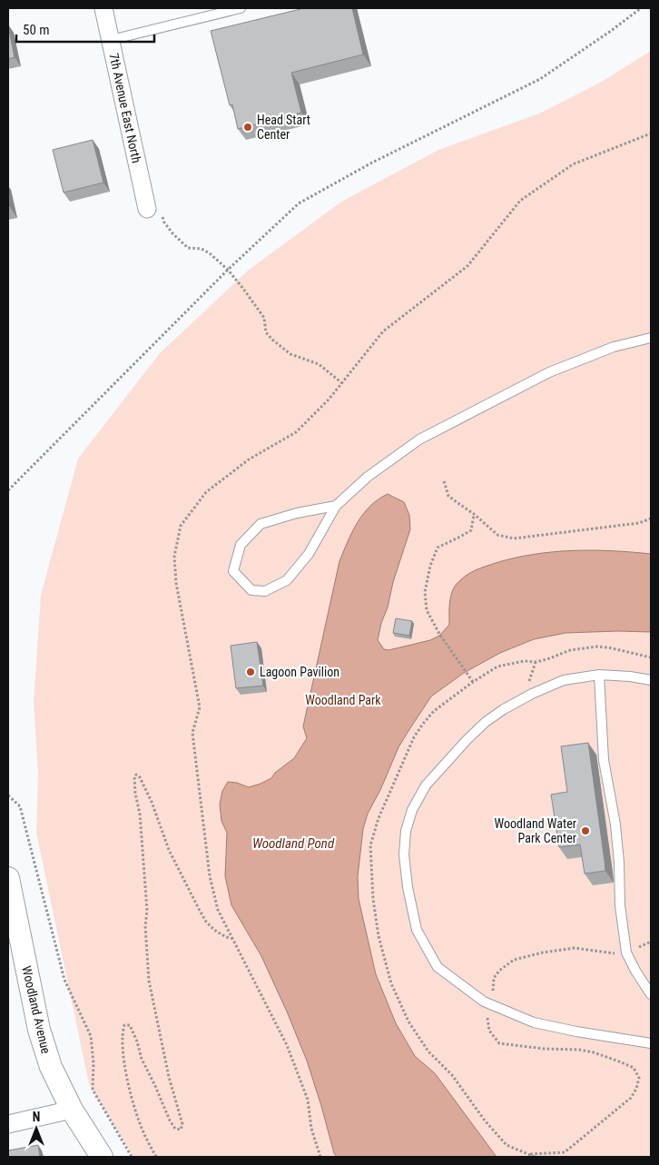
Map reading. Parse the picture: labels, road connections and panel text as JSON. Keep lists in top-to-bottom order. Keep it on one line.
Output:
{"streets":{"street":["7th Avenue East North","Woodland Avenue"]},"water":["Woodland Pond"],"parks":["Woodland Park"],"places":["Head Start Center","Lagoon Pavilion","Woodland Water Park Center"],"scale_bar":"50 m","north":"top"}
